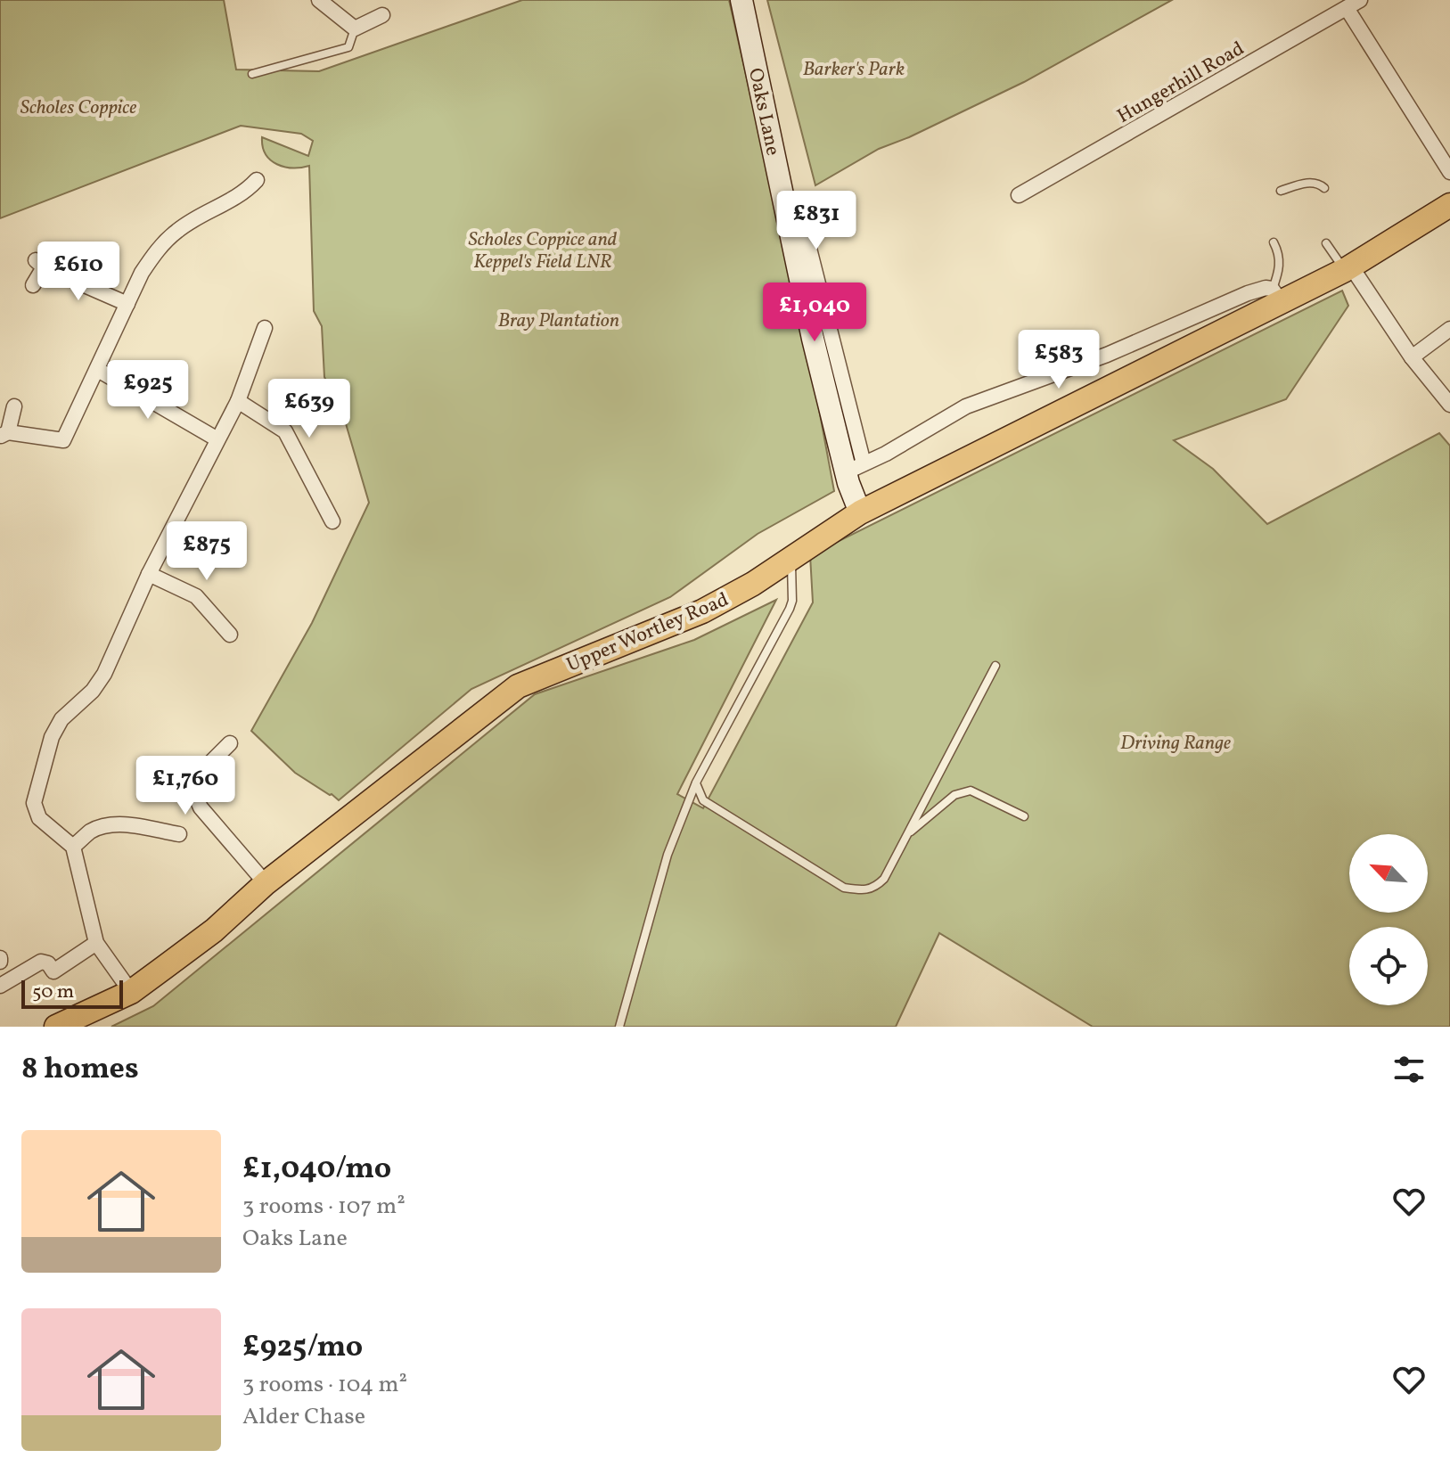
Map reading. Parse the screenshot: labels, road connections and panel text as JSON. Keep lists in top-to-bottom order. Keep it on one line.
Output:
{"streets":{"main road":["Upper Wortley Road"],"street":["Hungerhill Road","Oaks Lane"]},"crossings":[["Oaks Lane","Upper Wortley Road"]],"parks":["Barker's Park","Scholes Coppice","Scholes Coppice and Keppel's Field LNR","Bray Plantation","Driving Range"],"scale_bar":"50 m","north":"top left","page":{"price":["£831","£610","£1,040","£583","£925","£639","£875","£1,760"],"scale":"50 m","heading":"8 homes","list":[{"name":"£1,040/mo","note":"3 rooms · 107 m² · Oaks Lane"},{"name":"£925/mo","note":"3 rooms · 104 m² · Alder Chase"}]}}
